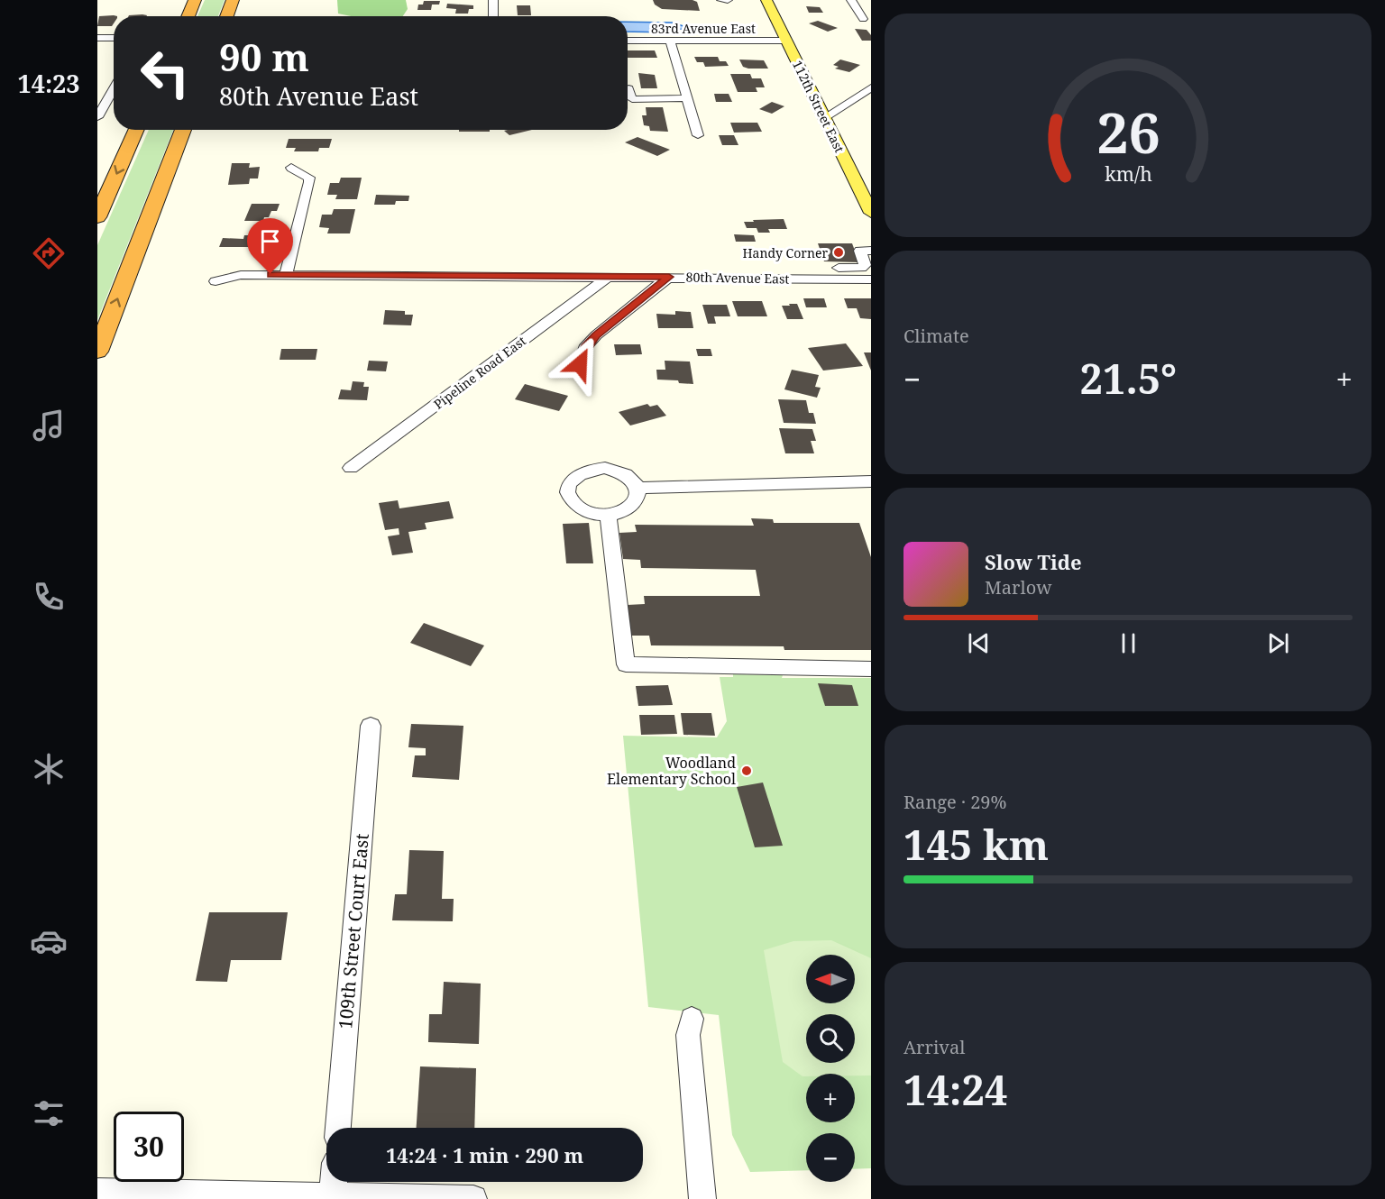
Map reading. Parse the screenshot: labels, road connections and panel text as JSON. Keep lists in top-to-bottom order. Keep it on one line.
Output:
{"streets":{"main road":["112th Street East"],"street":["83rd Avenue East","80th Avenue East","Pipeline Road East","109th Street Court East"]},"crossings":[["83rd Avenue East","112th Street East"],["80th Avenue East","Pipeline Road East"]],"places":["Handy Corner","Woodland Elementary School"],"north":"left","page":{"tabs":"14:23","turn":["90 m","80th Avenue East"],"tile":["Climate",["Range · 29%","145 km"],["Arrival","14:24"]],"heat":["−","21.5°","+"],"song":["Slow Tide","Marlow"],"map_buttons":["+","−"],"limit":"30","trip":"14:24 · 1 min · 290 m","gauge":["26","km/h"]}}
